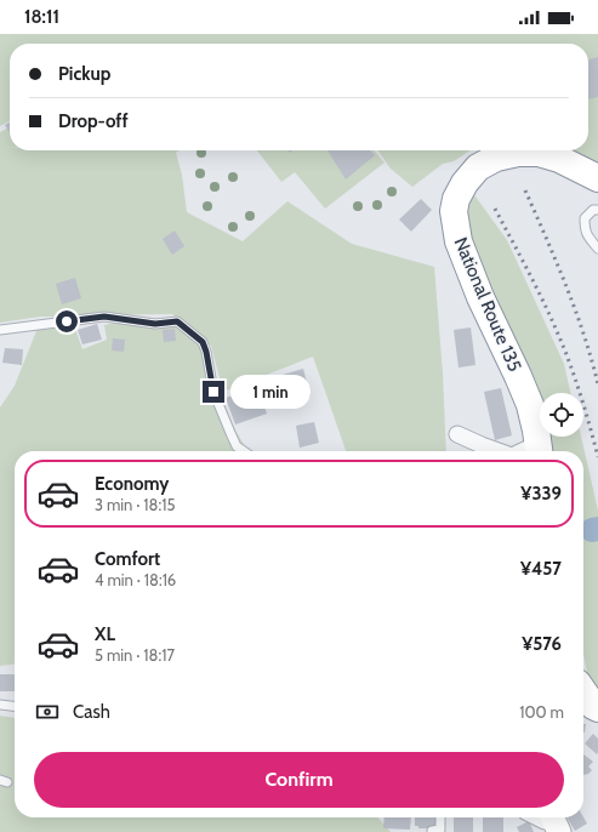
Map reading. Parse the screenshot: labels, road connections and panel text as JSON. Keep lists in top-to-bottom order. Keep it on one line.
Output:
{"streets":{"highway":["National Route 135"]},"page":{"status":"18:11","banner":["Pickup","Drop-off"],"bubble":"1 min","list":[{"name":"Economy","note":"3 min · 18:15","value":"¥339"},{"name":"Comfort","note":"4 min · 18:16","value":"¥457"},{"name":"XL","note":"5 min · 18:17","value":"¥576"}],"pay":["Cash","100 m"],"buttons":"Confirm"}}
